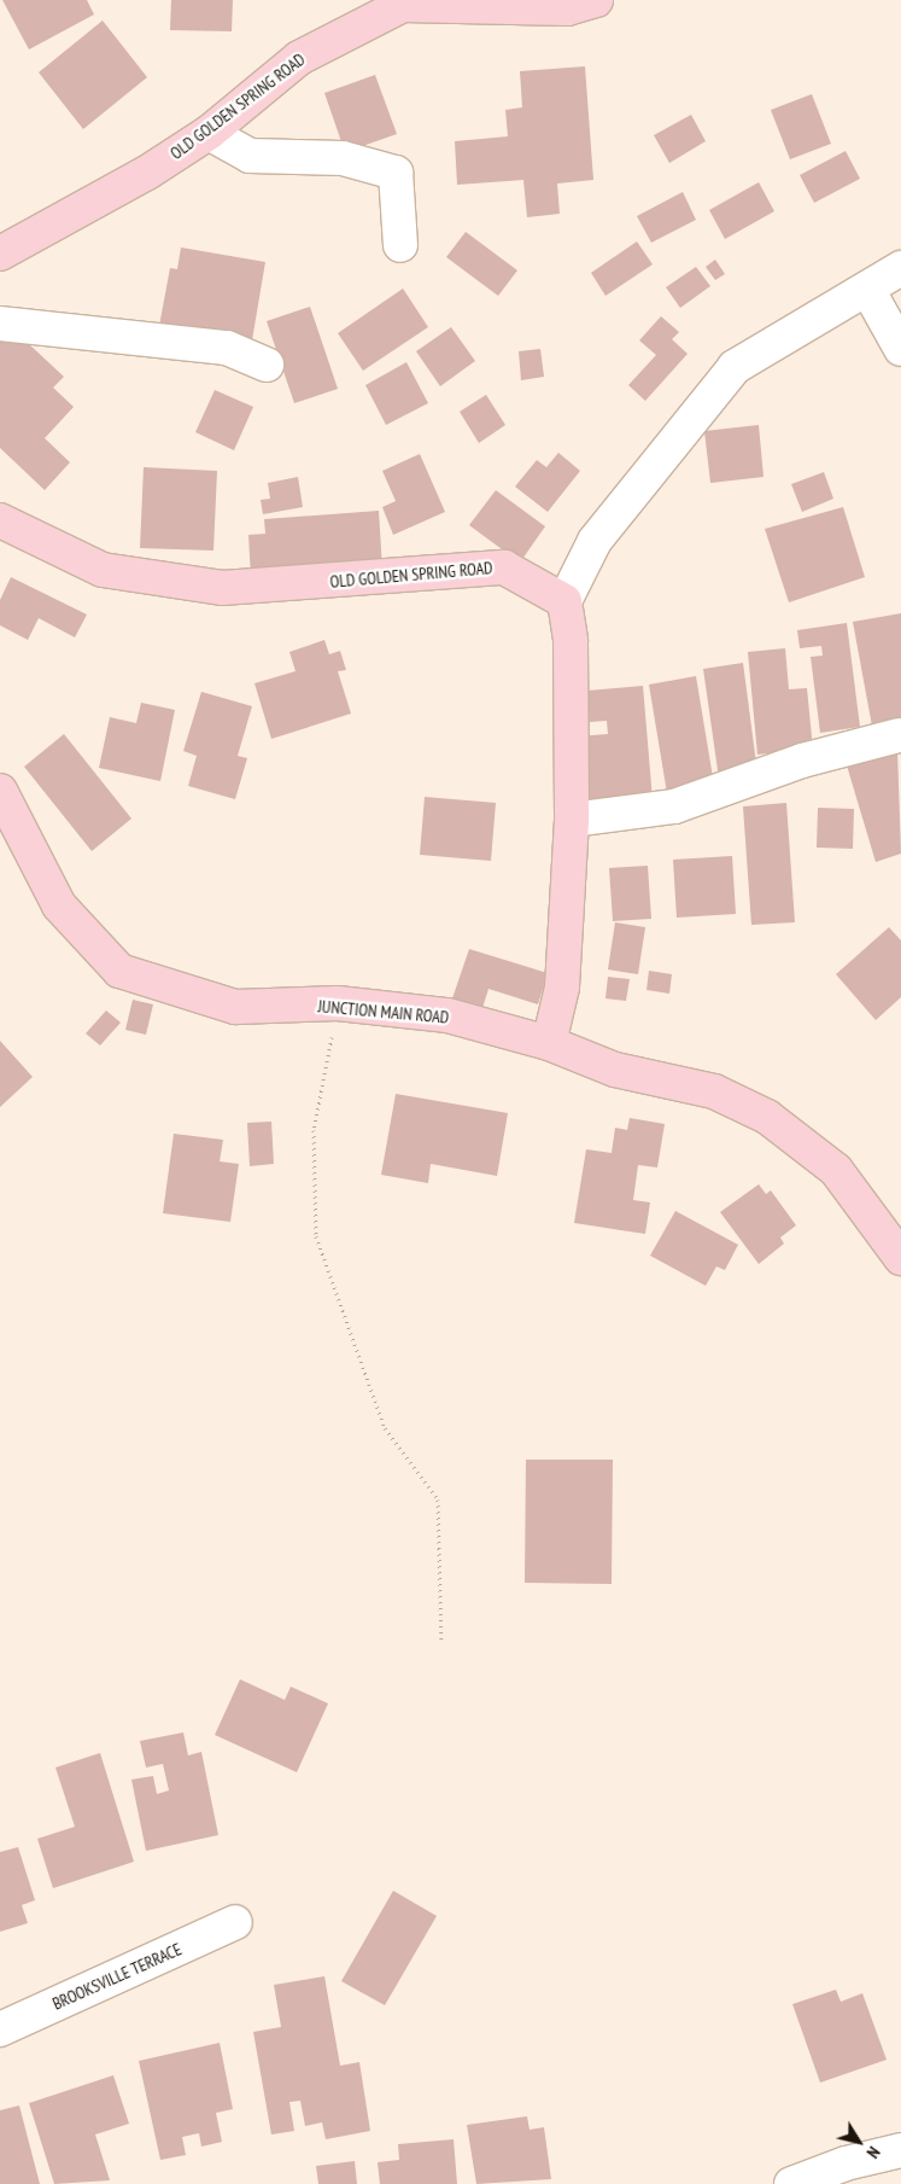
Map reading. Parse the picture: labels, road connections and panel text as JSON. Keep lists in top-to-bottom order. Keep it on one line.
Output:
{"streets":{"main road":["OLD GOLDEN SPRING ROAD","JUNCTION MAIN ROAD"],"street":["BROOKSVILLE TERRACE"]},"north":"bottom right"}
